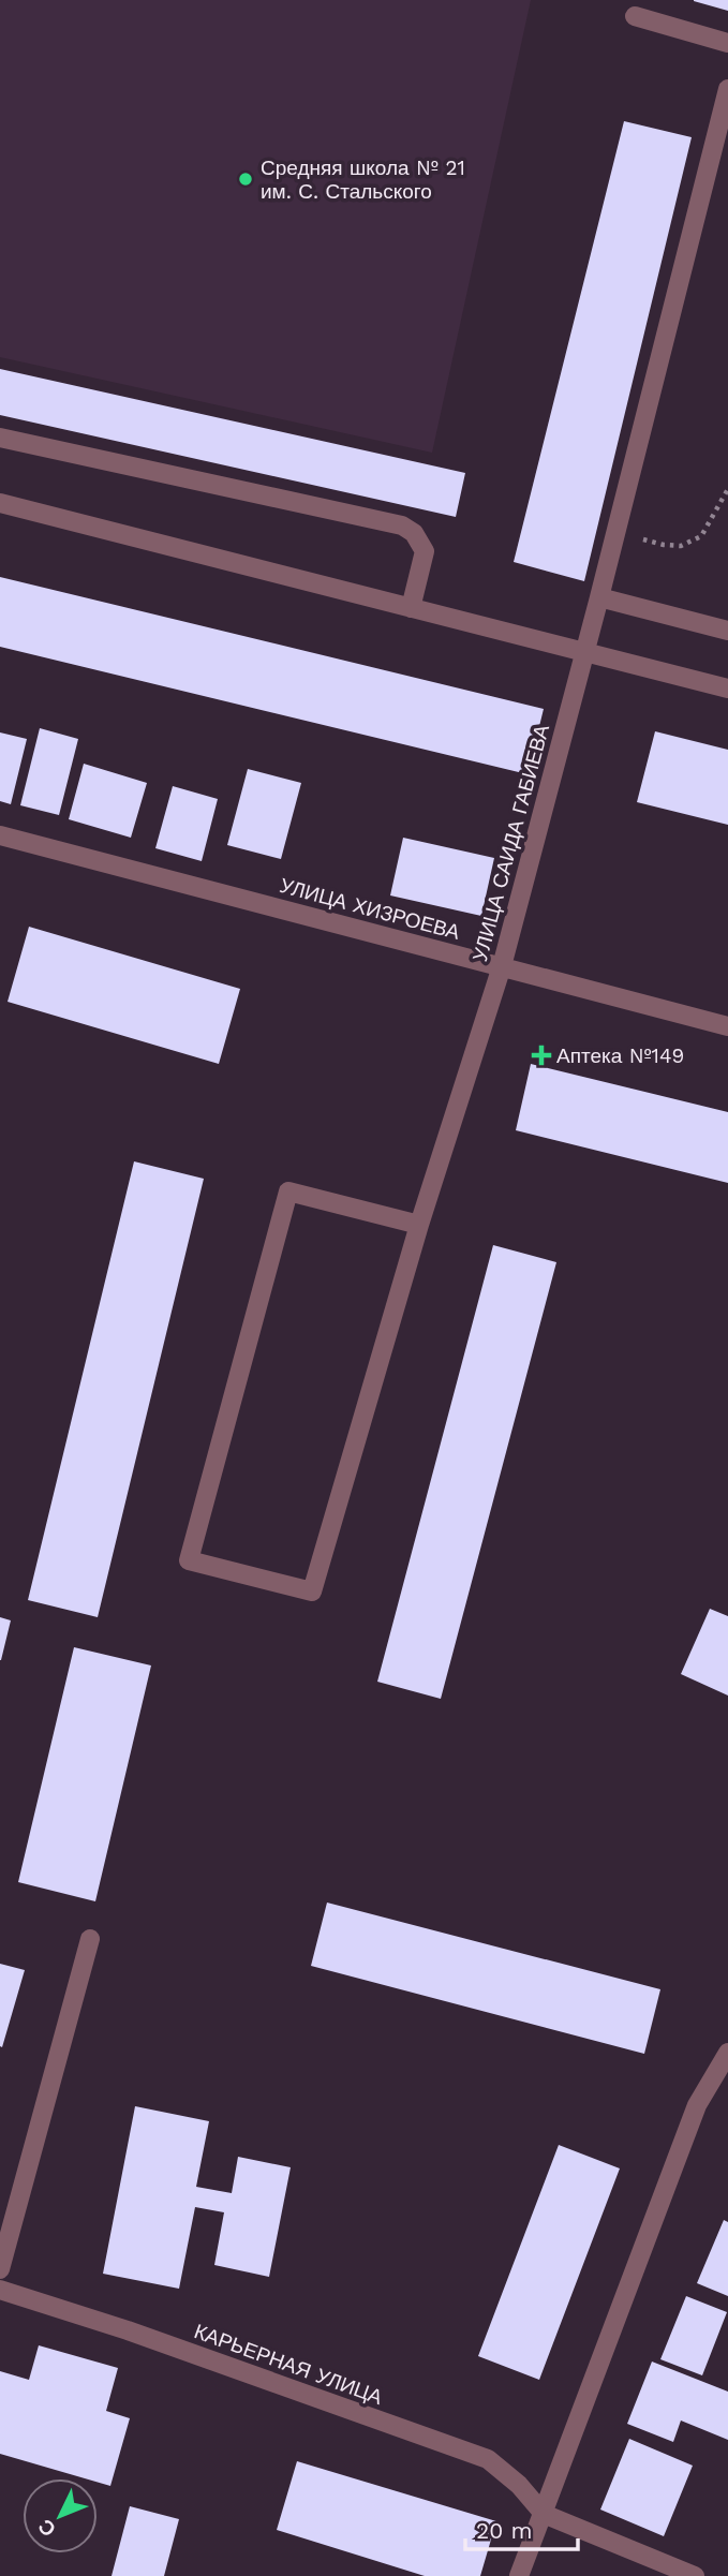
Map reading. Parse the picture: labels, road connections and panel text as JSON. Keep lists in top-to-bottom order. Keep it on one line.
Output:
{"streets":{"street":["УЛИЦА САИДА ГАБИЕВА","УЛИЦА ХИЗРОЕВА","КАРЬЕРНАЯ УЛИЦА"]},"crossings":[["УЛИЦА САИДА ГАБИЕВА","УЛИЦА ХИЗРОЕВА"]],"places":{"other":["Средняя школа № 21 им. С. Стальского"],"health":["Аптека №149"]},"scale_bar":"20 m","north":"bottom left"}
